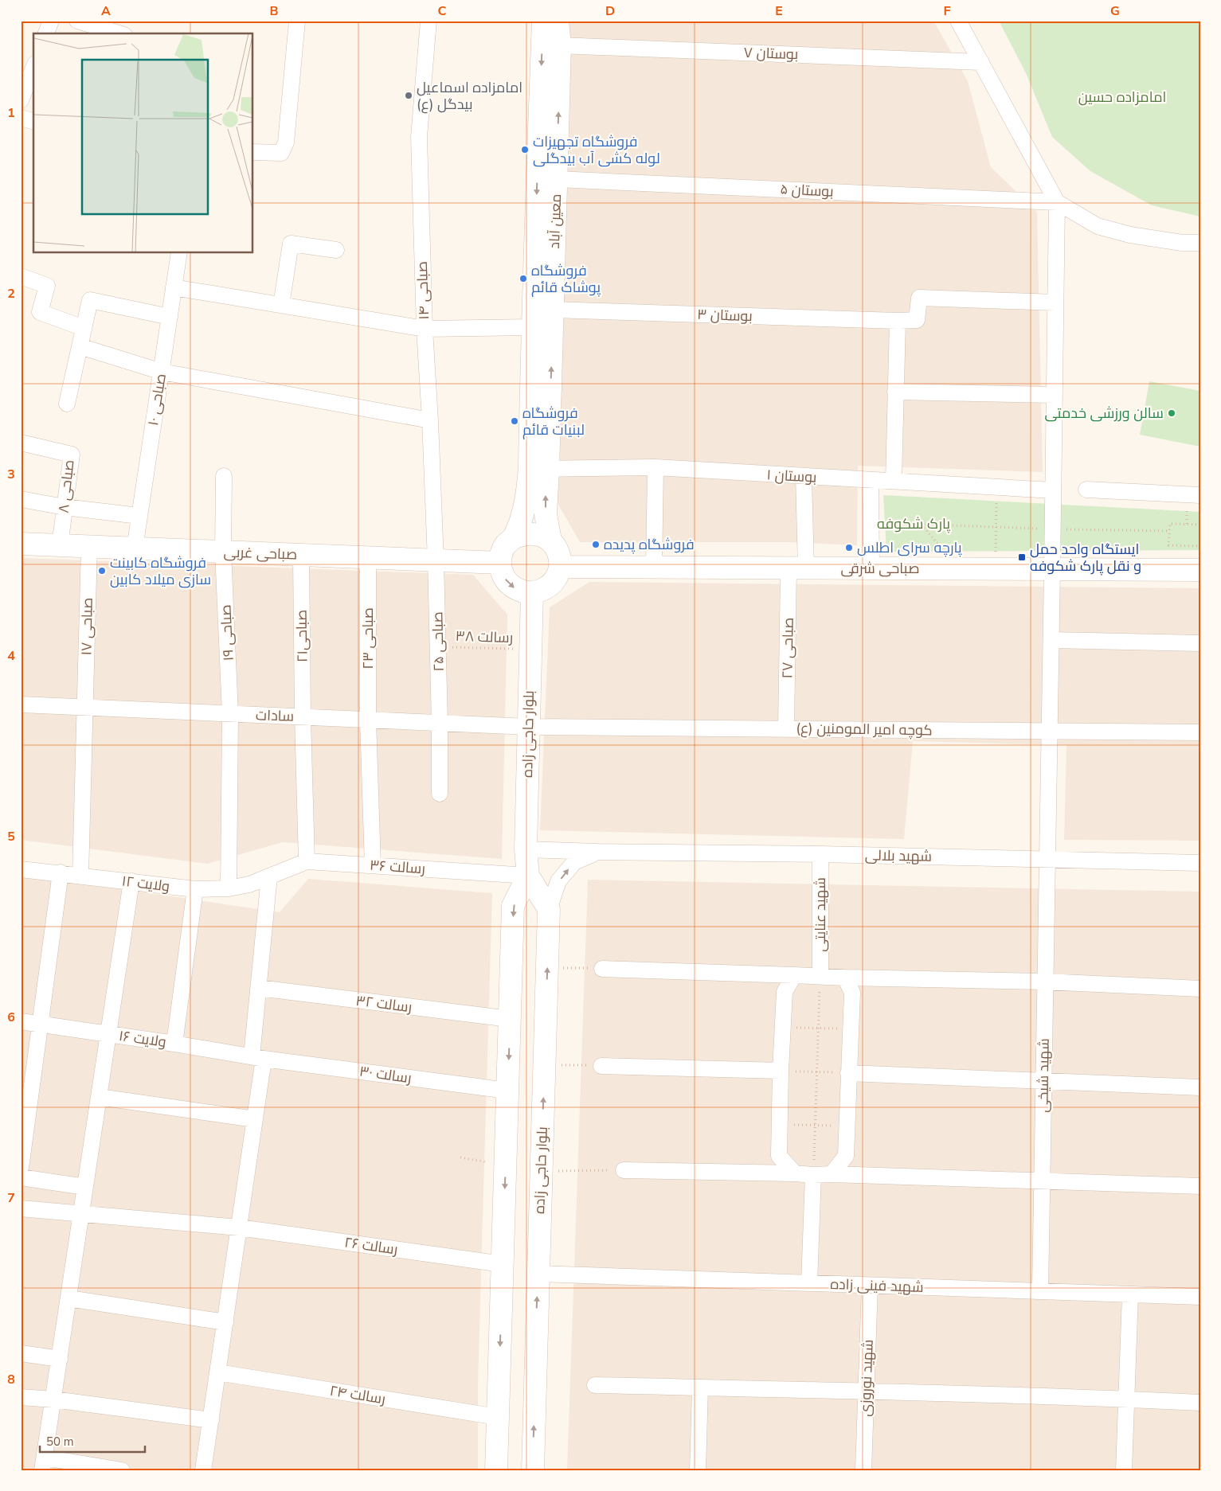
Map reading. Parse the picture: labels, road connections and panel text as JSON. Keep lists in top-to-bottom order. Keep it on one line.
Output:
{"streets":{"street":["بوستان ۷","بوستان ۵","معین آباد","صباحی ۱۴","بوستان ۳","صباحی ۱۰","بوستان ۱","صباحی ۸","صباحی غربی","صباحی شرقی","صباحی ۱۷","صباحی ۱۹","صباحی۲۱","صباحی ۲۳","صباحی ۲۵","صباحی ۲۷","سادات","کوچه امیر المومنین (ع)","بلوار حاجی زاده","شهید بلالی","رسالت ۳۶","ولایت ۱۲","شهید عنایتی","رسالت ۳۲","ولایت ۱۶","رسالت ۳۰","شهید شیخی","رسالت ۲۶","شهید فینی زاده","شهید نوروزی","رسالت ۲۴"],"path":["رسالت ۳۸"]},"crossings":[["بوستان ۷","معین آباد"],["بوستان ۵","معین آباد"],["بوستان ۵","شهید شیخی"],["معین آباد","بوستان ۳"],["معین آباد","بوستان ۱"],["معین آباد","صباحی غربی"],["معین آباد","صباحی شرقی"],["معین آباد","بلوار حاجی زاده"],["صباحی ۱۴","صباحی غربی"],["صباحی ۱۴","صباحی ۲۵"],["بوستان ۳","شهید شیخی"],["صباحی ۱۰","صباحی غربی"],["بوستان ۱","صباحی ۲۷"],["بوستان ۱","شهید شیخی"],["صباحی ۸","صباحی غربی"],["صباحی غربی","صباحی شرقی"],["صباحی غربی","صباحی ۱۷"],["صباحی غربی","صباحی ۱۹"],["صباحی غربی","صباحی۲۱"],["صباحی غربی","صباحی ۲۳"],["صباحی غربی","صباحی ۲۵"],["صباحی غربی","بلوار حاجی زاده"],["صباحی شرقی","صباحی ۲۷"],["صباحی شرقی","بلوار حاجی زاده"],["صباحی شرقی","شهید شیخی"],["صباحی ۱۷","سادات"],["صباحی ۱۷","ولایت ۱۲"],["صباحی ۱۹","سادات"],["صباحی ۱۹","ولایت ۱۲"],["صباحی۲۱","سادات"],["صباحی۲۱","رسالت ۳۶"],["رسالت ۳۸","صباحی ۲۵"],["رسالت ۳۸","بلوار حاجی زاده"],["صباحی ۲۳","سادات"],["صباحی ۲۳","رسالت ۳۶"],["صباحی ۲۵","سادات"],["صباحی ۲۷","کوچه امیر المومنین (ع)"],["سادات","کوچه امیر المومنین (ع)"],["سادات","بلوار حاجی زاده"],["کوچه امیر المومنین (ع)","بلوار حاجی زاده"],["کوچه امیر المومنین (ع)","شهید شیخی"],["بلوار حاجی زاده","شهید بلالی"],["بلوار حاجی زاده","رسالت ۳۶"],["بلوار حاجی زاده","شهید فینی زاده"],["شهید بلالی","شهید عنایتی"],["شهید بلالی","شهید شیخی"],["رسالت ۳۶","ولایت ۱۲"],["ولایت ۱۶","رسالت ۳۰"],["شهید شیخی","شهید فینی زاده"],["شهید فینی زاده","شهید نوروزی"]],"parks":["امامزاده حسین","پارک شکوفه"],"places":{"other":["امامزاده اسماعیل (ع) بیدگل","فروشگاه تجهیزات لوله کشی آب بیدگلی","فروشگاه پوشاک قائم","سالن ورزشی خدمتی","فروشگاه لبنیات قائم","فروشگاه پدیده","پارچه سرای اطلس","فروشگاه کابینت سازی میلاد کابین"],"transit":["ایستگاه واحد حمل و نقل پارک شکوفه"]},"scale_bar":"50 m","grid":{"columns":["A","B","C","D","E","F","G"],"rows":["1","2","3","4","5","6","7","8"]}}
